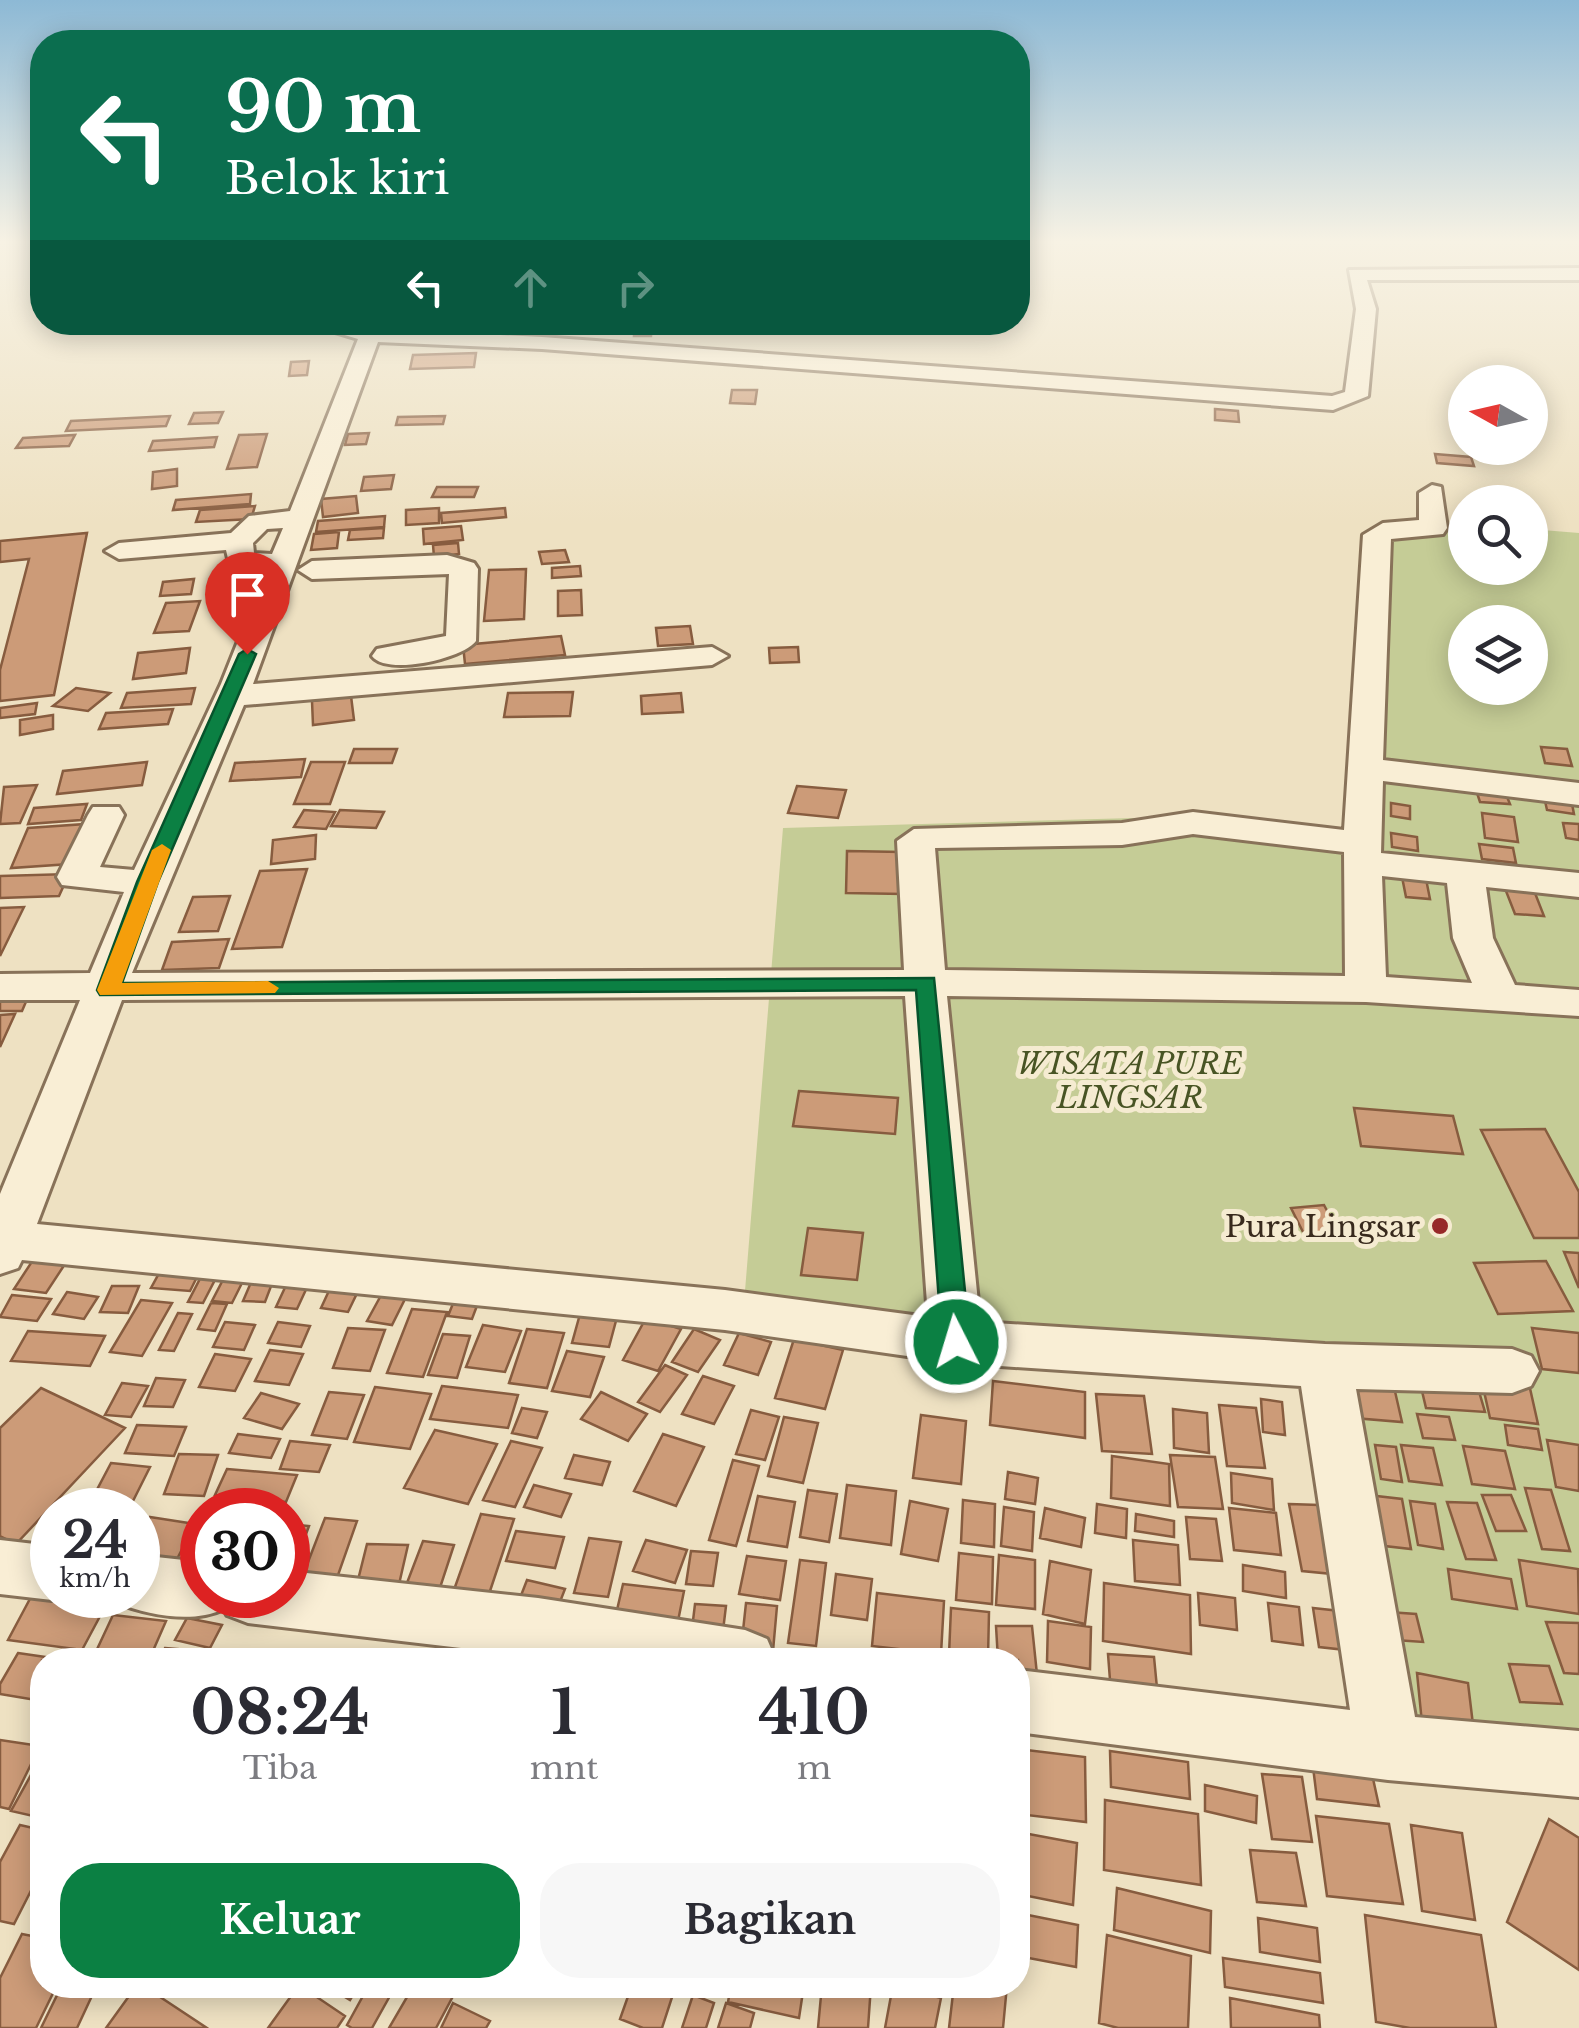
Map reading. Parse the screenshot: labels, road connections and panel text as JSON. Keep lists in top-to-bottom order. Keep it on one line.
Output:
{"parks":["WISATA PURE LINGSAR"],"places":["Pura Lingsar"],"north":"left","page":{"turn":["90 m","Belok kiri"],"speed":"24 km/h","limit":"30","eta":["08:24","Tiba","1","mnt","410","m"],"buttons":["Keluar","Bagikan"]}}
